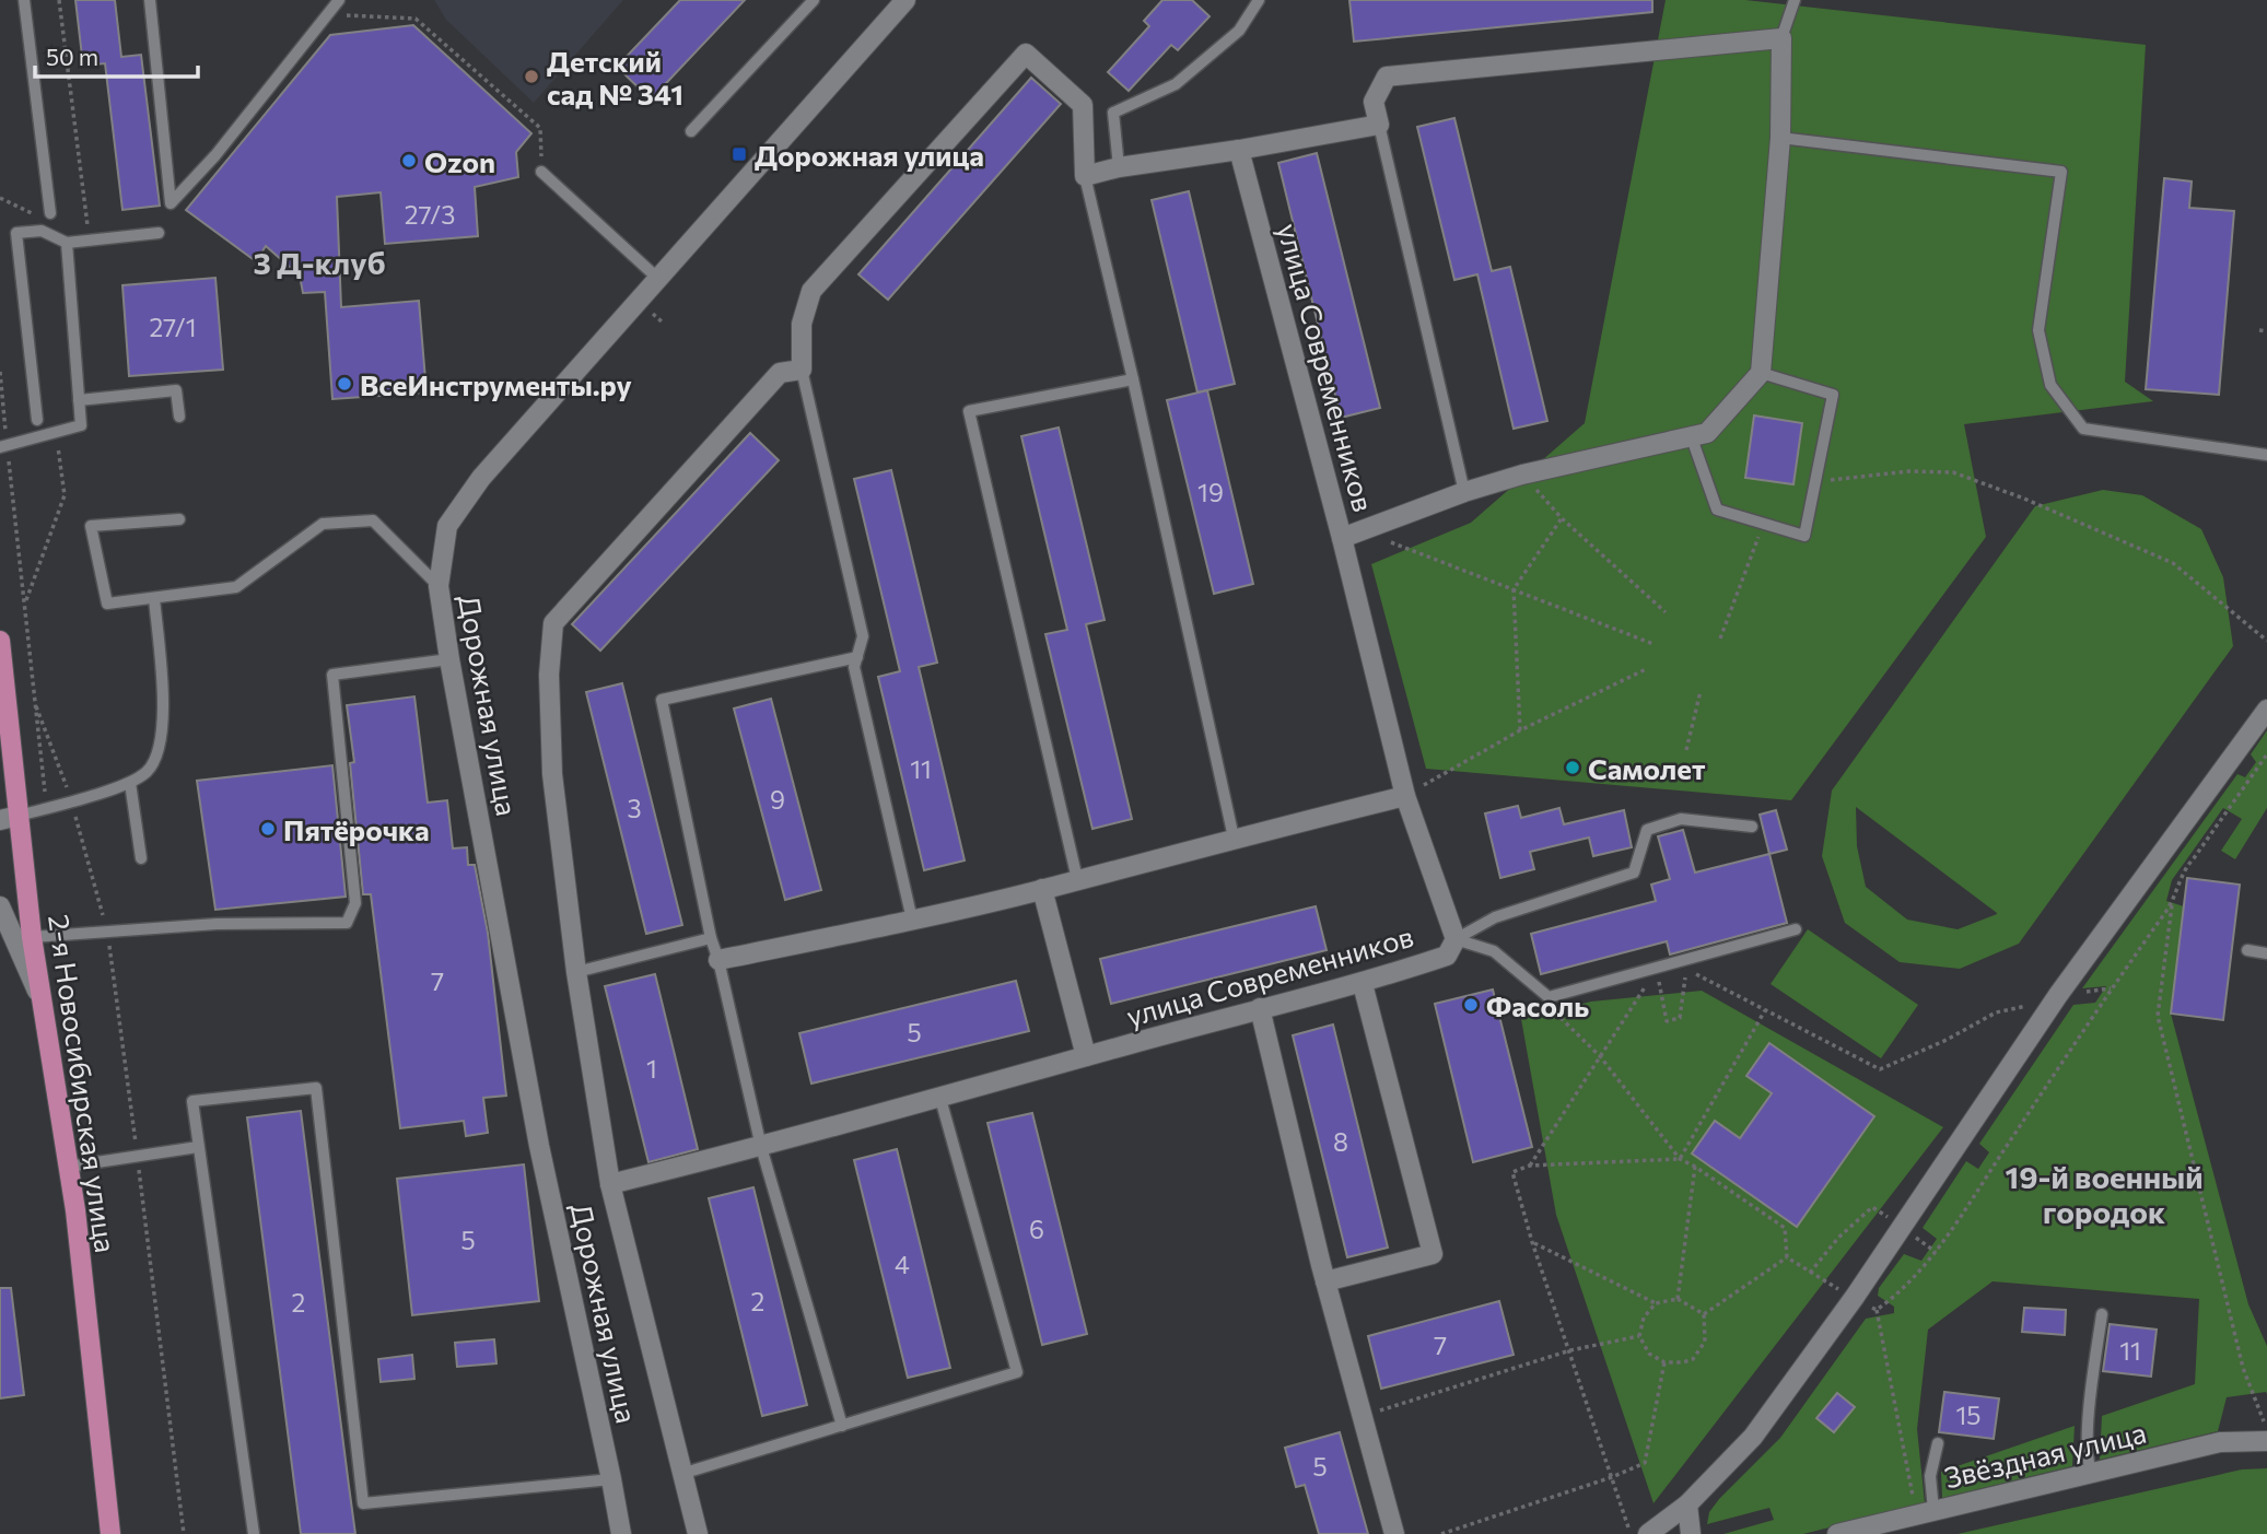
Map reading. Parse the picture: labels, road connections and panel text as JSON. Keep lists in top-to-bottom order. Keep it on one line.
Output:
{"streets":{"main road":["2-я Новосибирская улица"],"street":["улица Современников","Дорожная улица","Звёздная улица"]},"districts":["3 Д-клуб","19-й военный городок"],"places":{"other":["Детский сад № 341","Ozon","ВсеИнструменты.ру","Самолет","Пятёрочка","Фасоль"],"transit":["Дорожная улица"]},"house_numbers":["27/3","27/1","19","11","9","3","7","5","1","8","6","5","4","2","2","7","11","15","5"],"scale_bar":"50 m"}
